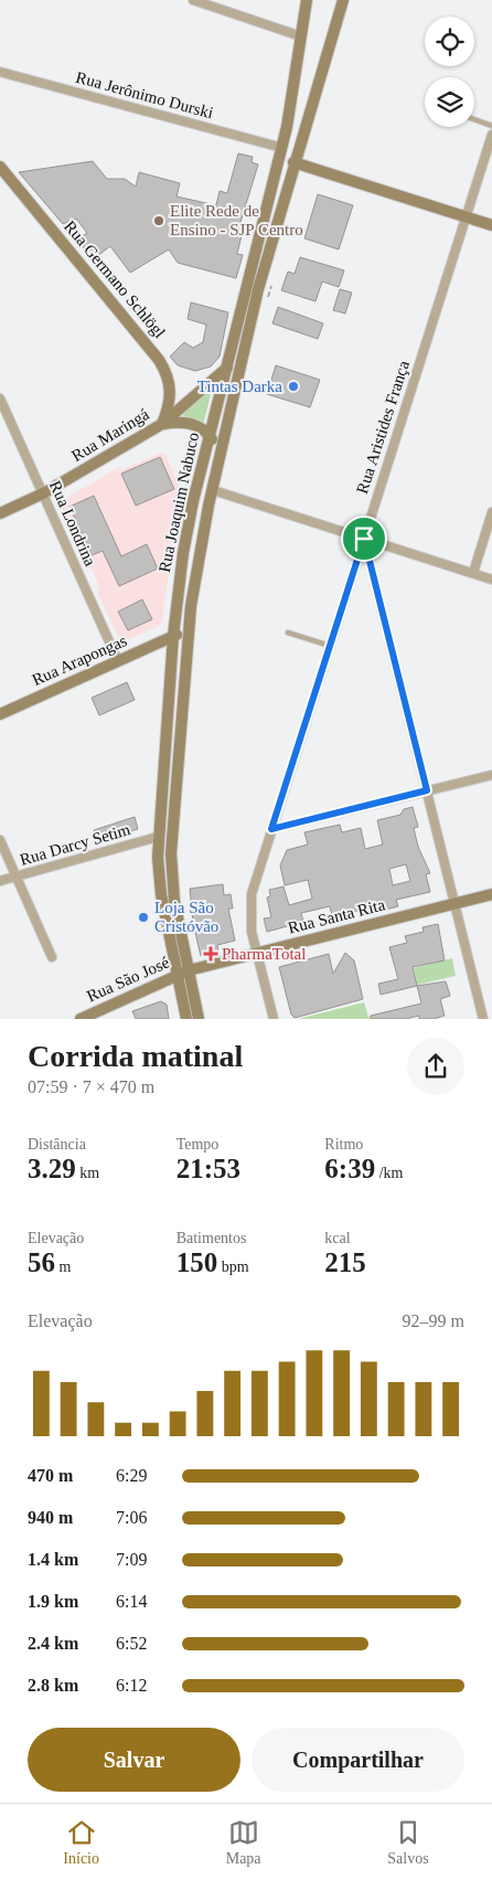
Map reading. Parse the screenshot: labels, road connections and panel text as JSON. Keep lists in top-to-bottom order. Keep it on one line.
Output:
{"streets":{"main road":["Rua Germano Schlögl","Rua Maringá","Rua Joaquim Nabuco","Rua Arapongas","Rua Santa Rita","Rua São José"],"street":["Rua Jerônimo Durski","Rua Aristides França","Rua Londrina","Rua Darcy Setim"]},"crossings":[["Rua Jerônimo Durski","Rua Joaquim Nabuco"],["Rua Germano Schlögl","Rua Maringá"],["Rua Aristides França","Rua Santa Rita"],["Rua Maringá","Rua Joaquim Nabuco"],["Rua Maringá","Rua Londrina"],["Rua Joaquim Nabuco","Rua Arapongas"],["Rua Joaquim Nabuco","Rua Darcy Setim"],["Rua Joaquim Nabuco","Rua Santa Rita"],["Rua Joaquim Nabuco","Rua São José"],["Rua Londrina","Rua Arapongas"],["Rua Santa Rita","Rua São José"]],"places":{"other":["Elite Rede de Ensino - SJP Centro","Tintas Darka","Loja São Cristóvão"],"health":["PharmaTotal"]},"page":{"heading":["Corrida matinal","07:59 · 7 × 470 m"],"stats":[["Distância","3.29 km"],["Tempo","21:53"],["Ritmo","6:39 /km"],["Elevação","56 m"],["Batimentos","150 bpm"],["kcal","215"]],"chart":["Elevação","92–99 m"],"list":[{"name":"470 m","note":"6:29"},{"name":"940 m","note":"7:06"},{"name":"1.4 km","note":"7:09"},{"name":"1.9 km","note":"6:14"},{"name":"2.4 km","note":"6:52"},{"name":"2.8 km","note":"6:12"}],"buttons":["Salvar","Compartilhar"],"tabs":["Início","Mapa","Salvos"]}}
